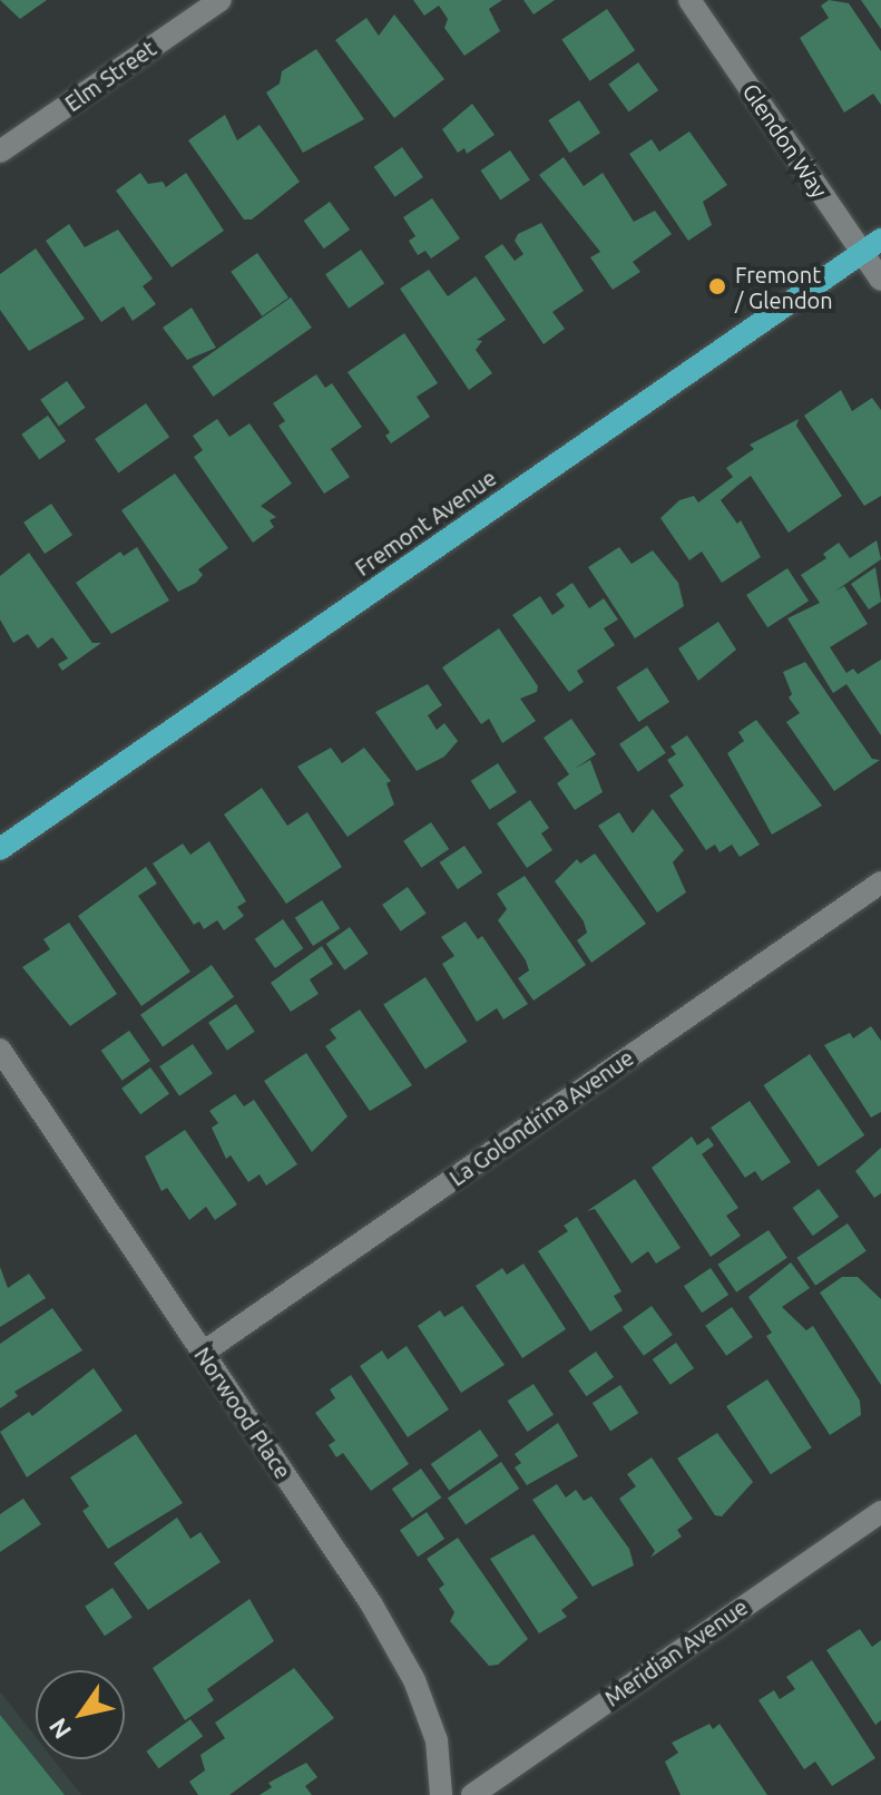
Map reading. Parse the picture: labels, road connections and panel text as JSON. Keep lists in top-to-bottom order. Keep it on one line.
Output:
{"streets":{"main road":["Fremont Avenue"],"street":["Elm Street","Glendon Way","La Golondrina Avenue","Norwood Place","Meridian Avenue"]},"crossings":[["Glendon Way","Fremont Avenue"],["La Golondrina Avenue","Norwood Place"]],"places":["Fremont / Glendon"],"north":"bottom left"}
